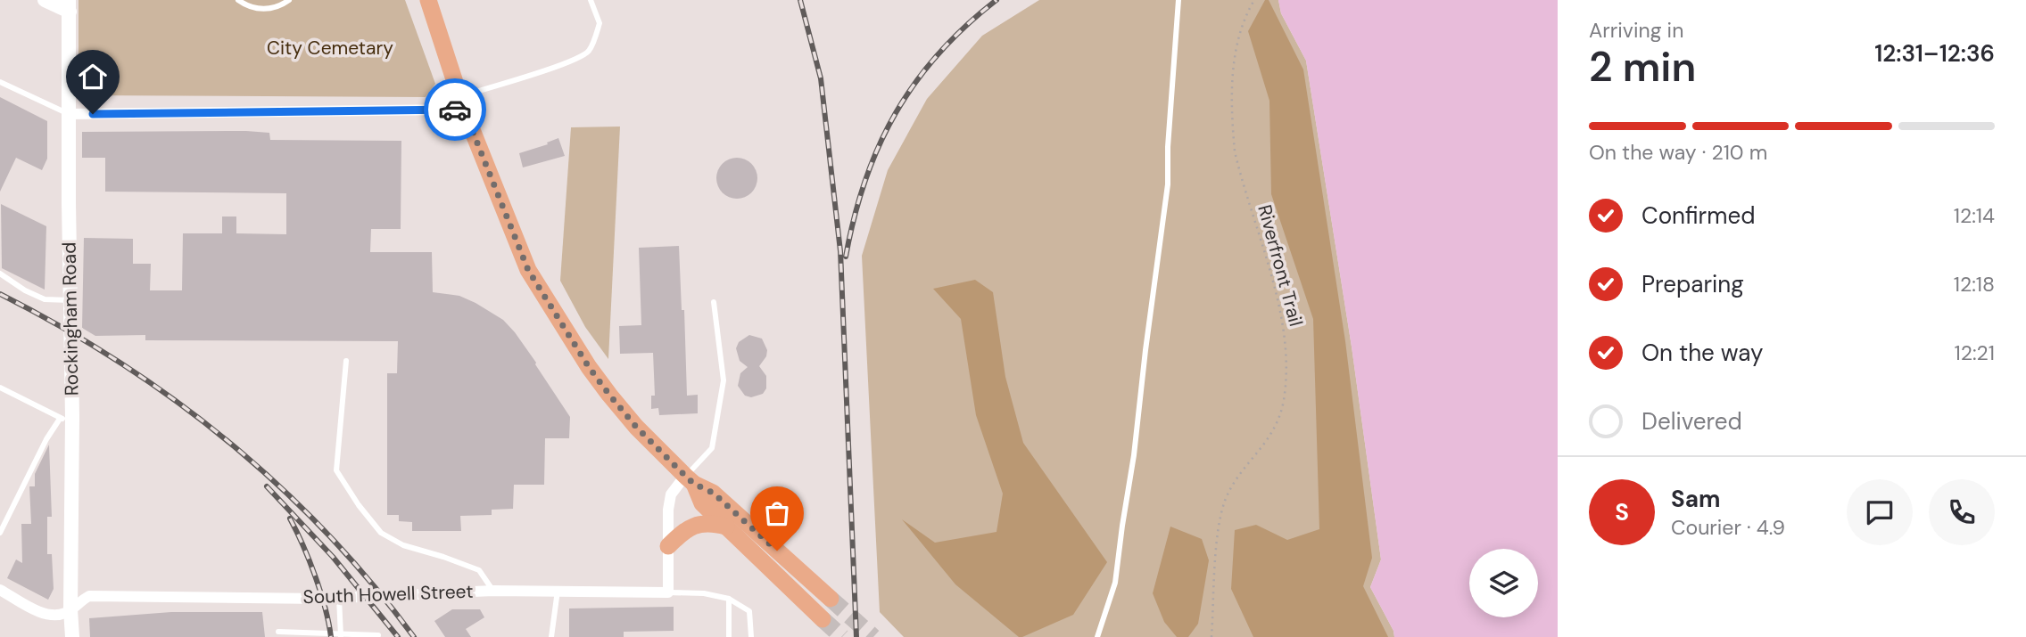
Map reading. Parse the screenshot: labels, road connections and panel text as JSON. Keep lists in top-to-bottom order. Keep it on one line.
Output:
{"streets":{"street":["Rockingham Road","South Howell Street"],"path":["Riverfront Trail"]},"crossings":[["Rockingham Road","South Howell Street"]],"parks":["City Cemetary"],"page":{"heading":["2 min","Arriving in","12:31–12:36"],"panel":["Sam","Courier · 4.9"],"bar":"On the way · 210 m","list":[["Confirmed","12:14"],["Preparing","12:18"],["On the way","12:21"],"Delivered"],"round":"S"}}
